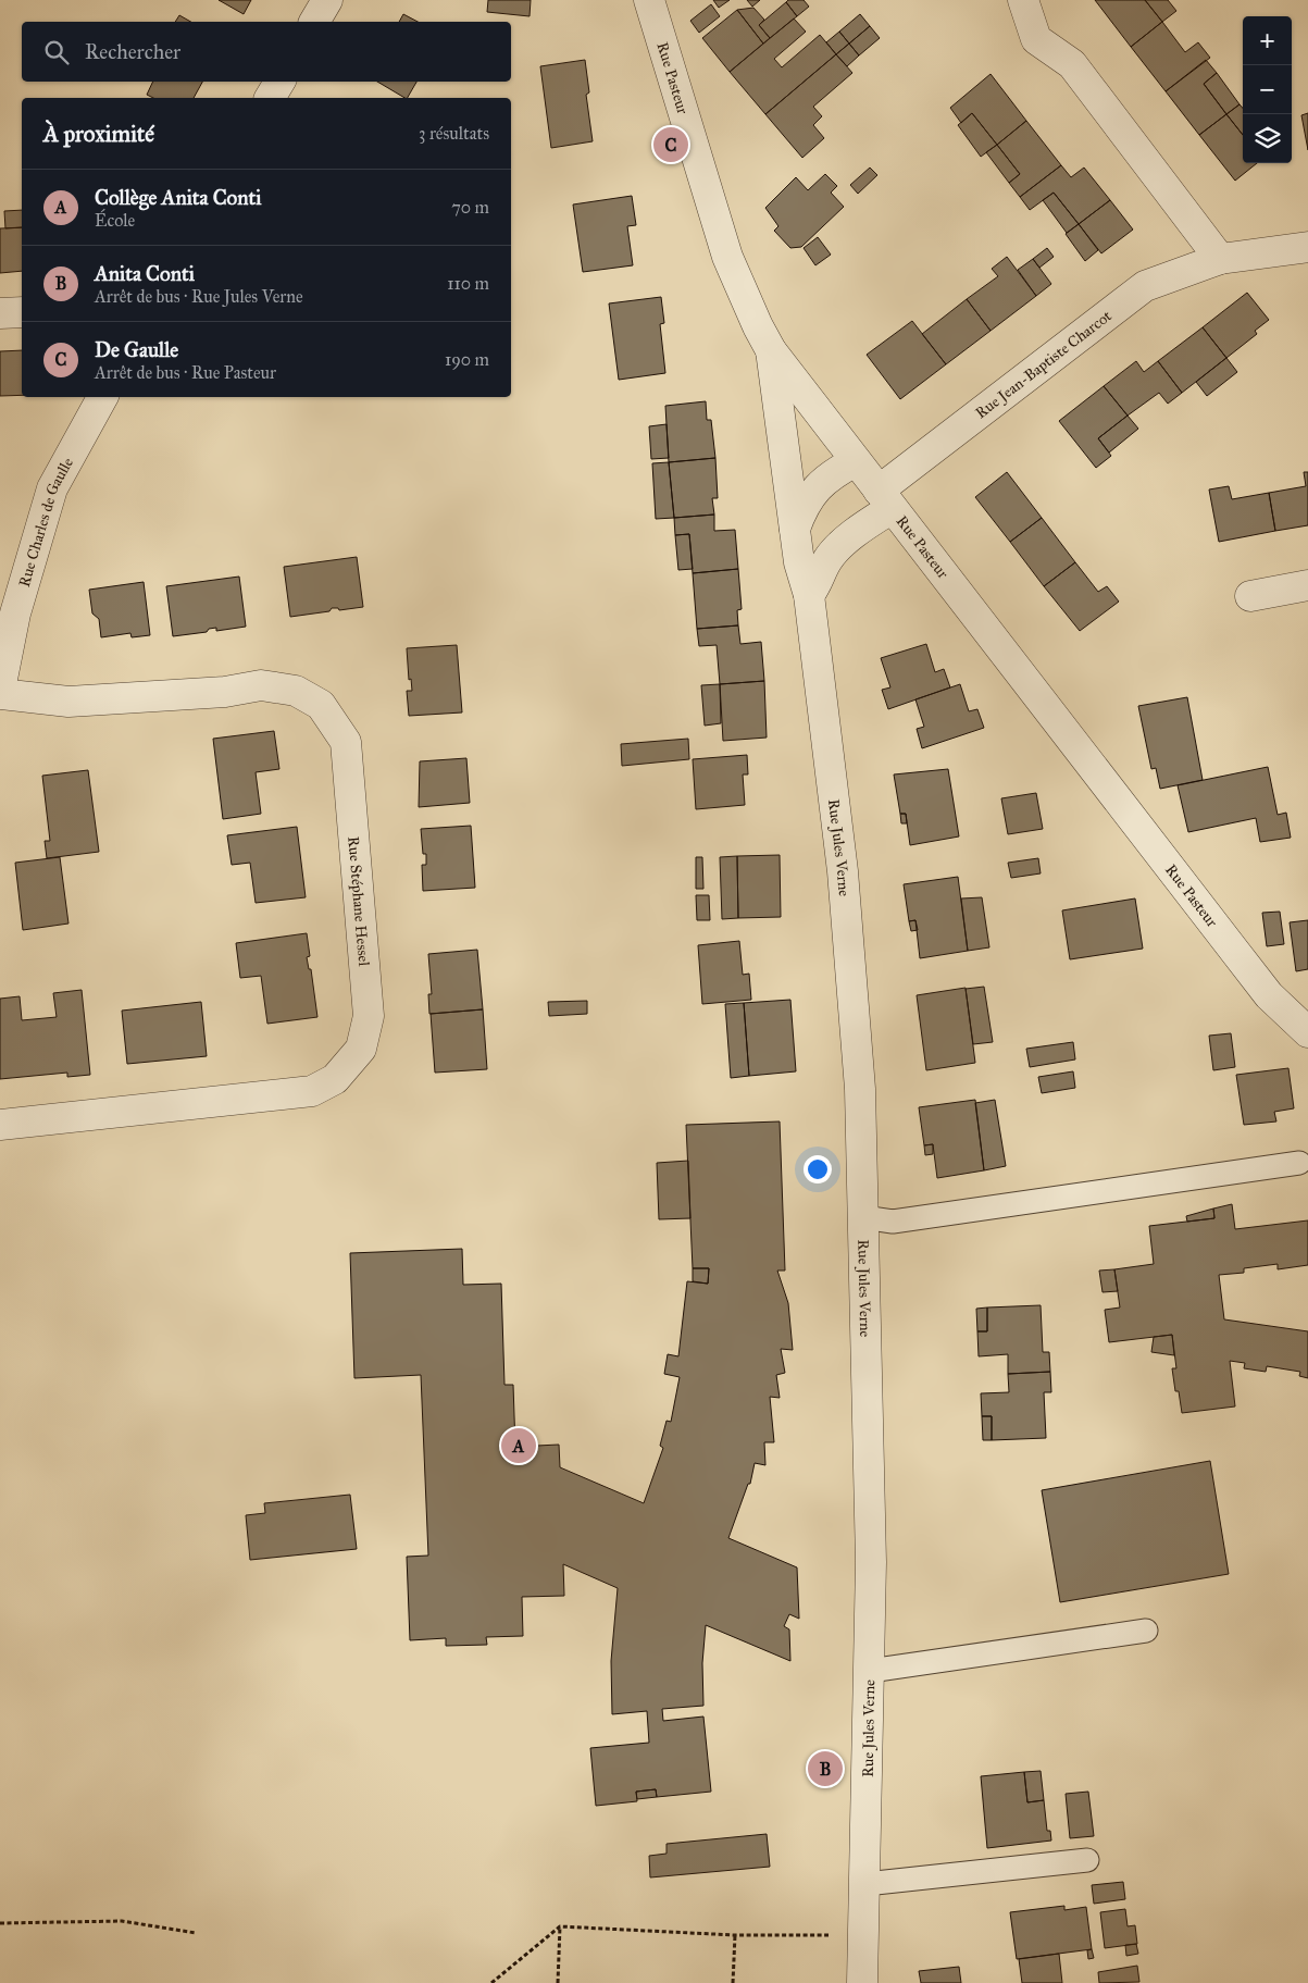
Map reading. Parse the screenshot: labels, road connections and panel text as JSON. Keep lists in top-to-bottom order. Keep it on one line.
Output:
{"streets":{"street":["Rue Pasteur","Rue Jean-Baptiste Charcot","Rue Charles de Gaulle","Rue Jules Verne","Rue Stéphane Hessel"]},"crossings":[["Rue Pasteur","Rue Jean-Baptiste Charcot"],["Rue Pasteur","Rue Jules Verne"]],"page":{"map_buttons":["+","−"],"search":"Rechercher","heading":["À proximité","3 résultats"],"pins":["C","A","B"],"list":[{"mark":"A","name":"Collège Anita Conti","note":"École","value":"70 m"},{"mark":"B","name":"Anita Conti","note":"Arrêt de bus · Rue Jules Verne","value":"110 m"},{"mark":"C","name":"De Gaulle","note":"Arrêt de bus · Rue Pasteur","value":"190 m"}]}}
